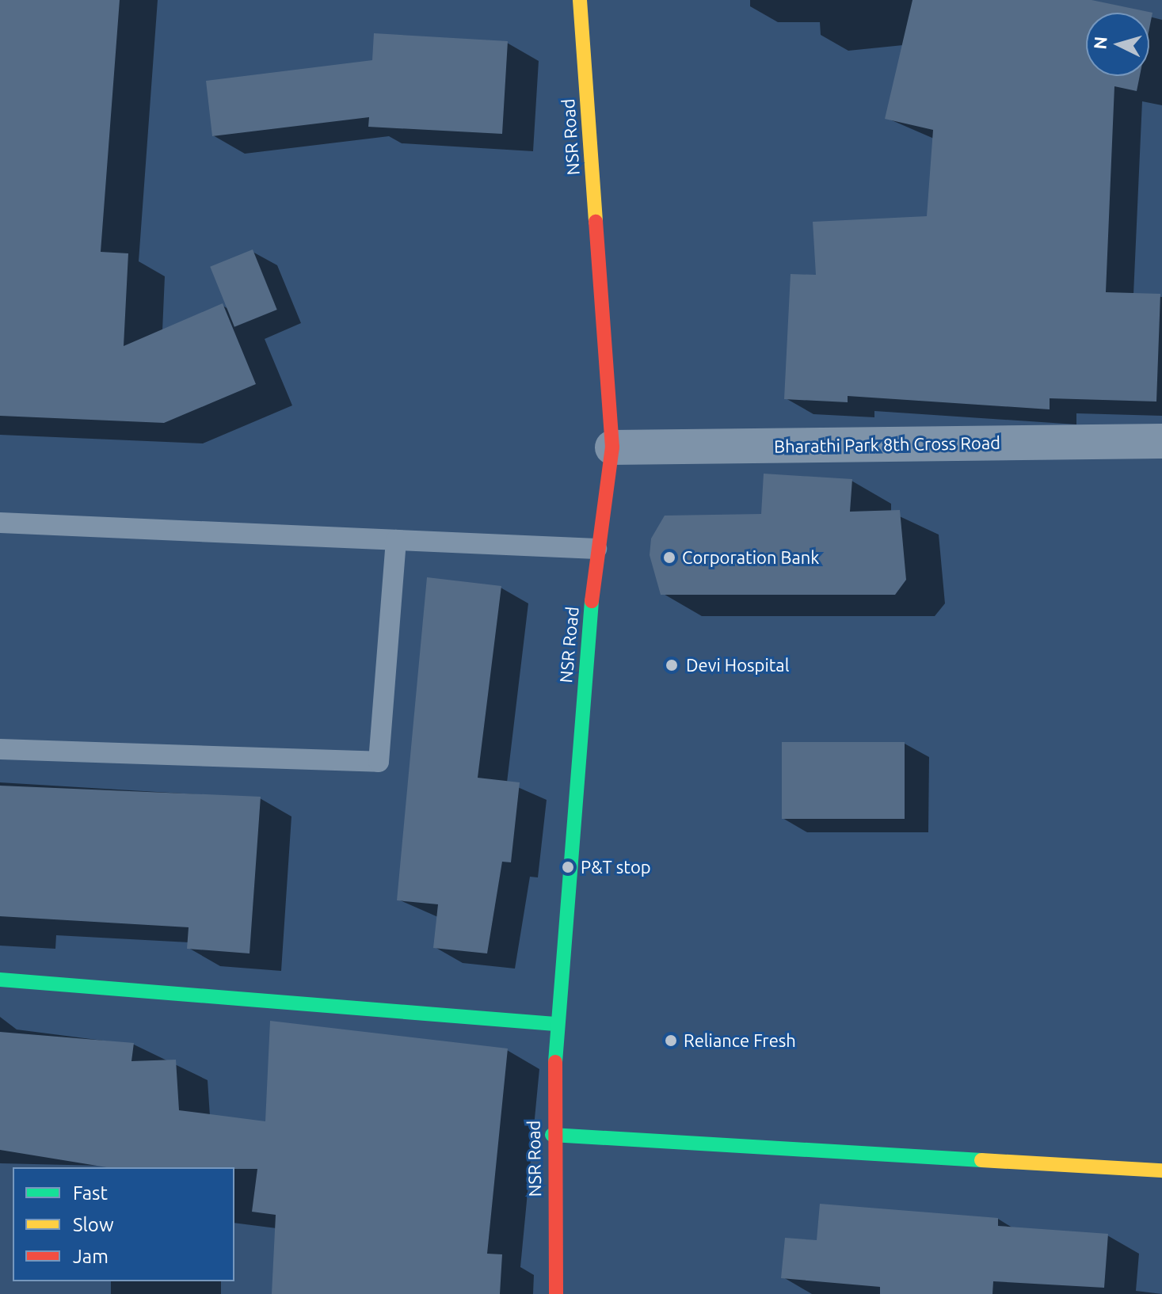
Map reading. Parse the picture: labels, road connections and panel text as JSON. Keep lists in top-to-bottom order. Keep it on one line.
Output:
{"streets":{"main road":["NSR Road"],"street":["Bharathi Park 8th Cross Road"]},"crossings":[["NSR Road","Bharathi Park 8th Cross Road"]],"places":["Corporation Bank","Devi Hospital","P&T stop","Reliance Fresh"],"legend":["Fast","Slow","Jam"],"north":"left"}
